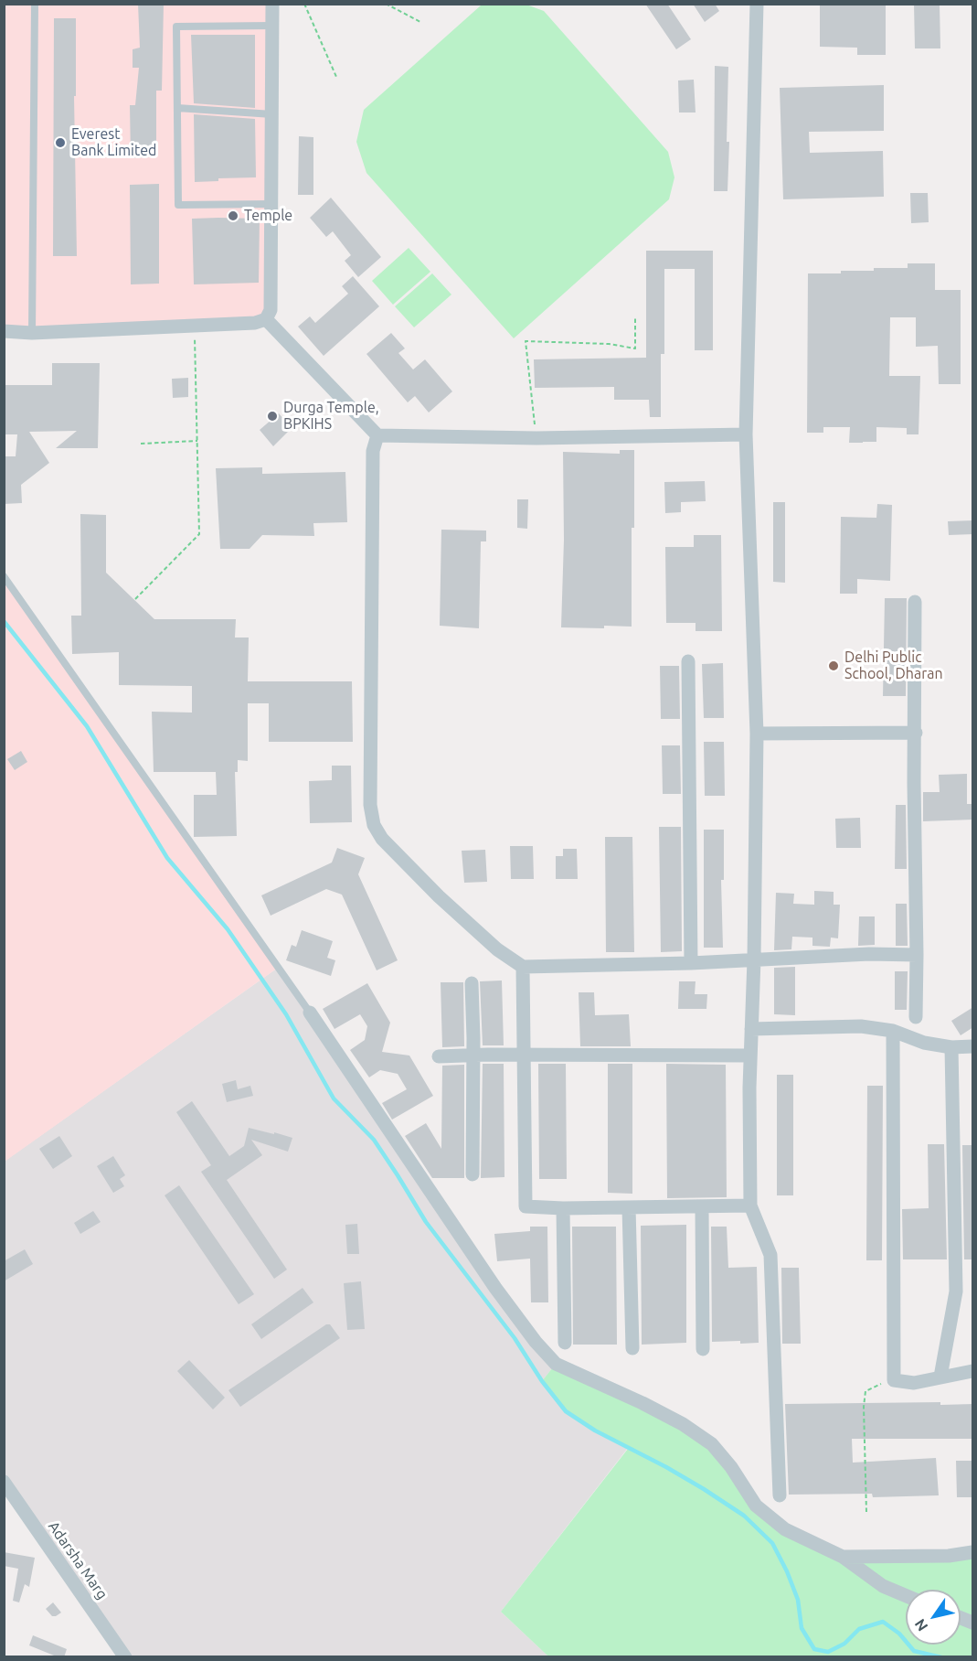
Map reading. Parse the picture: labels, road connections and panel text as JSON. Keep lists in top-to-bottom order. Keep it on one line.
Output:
{"streets":{"street":["Adarsha Marg"]},"places":["Everest Bank Limited","Temple","Durga Temple, BPKIHS","Delhi Public School, Dharan"],"north":"bottom left"}
